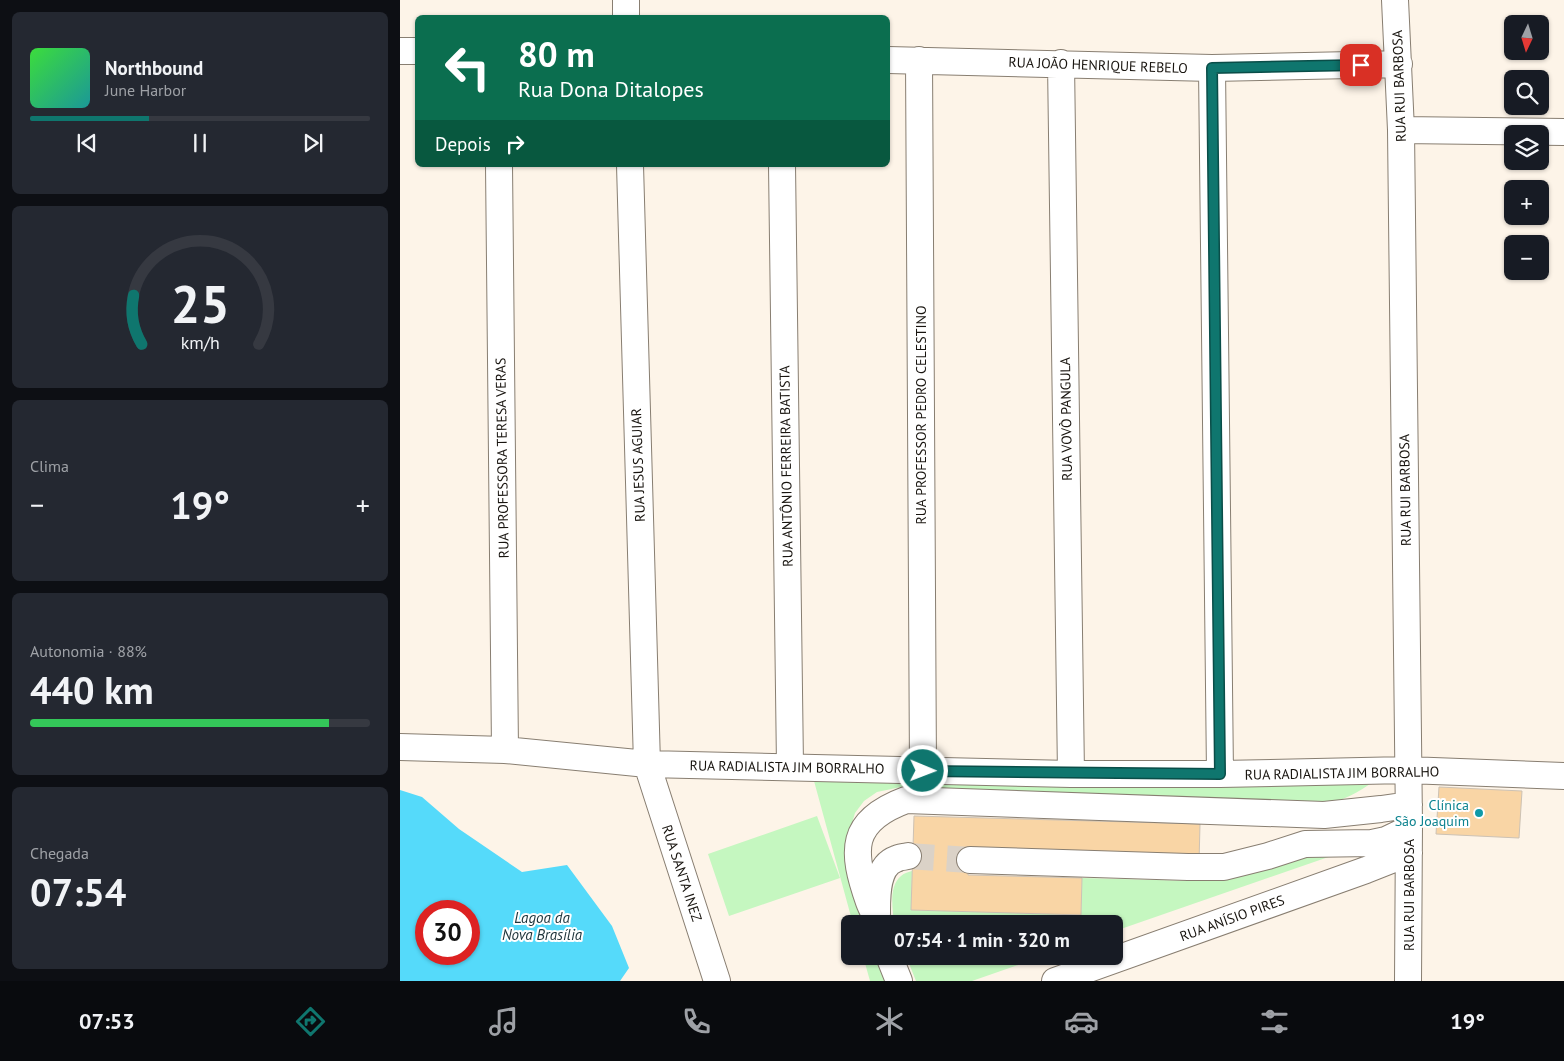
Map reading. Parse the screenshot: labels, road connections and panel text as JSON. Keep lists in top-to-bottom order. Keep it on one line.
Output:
{"streets":{"street":["RUA JOÃO HENRIQUE REBELO","RUA RUI BARBOSA","RUA PROFESSOR PEDRO CELESTINO","RUA VOVÒ PANGULA","RUA PROFESSORA TERESA VERAS","RUA JESUS AGUIAR","RUA ANTÔNIO FERREIRA BATISTA","RUA RADIALISTA JIM BORRALHO","RUA SANTA INEZ","RUA ANÍSIO PIRES"]},"crossings":[["RUA JOÃO HENRIQUE REBELO","RUA RUI BARBOSA"],["RUA JOÃO HENRIQUE REBELO","RUA PROFESSOR PEDRO CELESTINO"],["RUA JOÃO HENRIQUE REBELO","RUA VOVÒ PANGULA"],["RUA RUI BARBOSA","RUA RADIALISTA JIM BORRALHO"],["RUA RUI BARBOSA","RUA ANÍSIO PIRES"],["RUA PROFESSOR PEDRO CELESTINO","RUA RADIALISTA JIM BORRALHO"],["RUA VOVÒ PANGULA","RUA RADIALISTA JIM BORRALHO"],["RUA PROFESSORA TERESA VERAS","RUA RADIALISTA JIM BORRALHO"],["RUA JESUS AGUIAR","RUA RADIALISTA JIM BORRALHO"],["RUA JESUS AGUIAR","RUA SANTA INEZ"],["RUA ANTÔNIO FERREIRA BATISTA","RUA RADIALISTA JIM BORRALHO"],["RUA RADIALISTA JIM BORRALHO","RUA SANTA INEZ"]],"water":["Lagoa da Nova Brasília"],"places":["Clínica São Joaquim"],"north":"bottom","page":{"map_buttons":["+","−"],"turn":["80 m","Rua Dona Ditalopes"],"song":["Northbound","June Harbor"],"then":"Depois","tile":["Clima",["Autonomia · 88%","440 km"],["Chegada","07:54"]],"heat":["−","19°","+"],"limit":"30","trip":"07:54 · 1 min · 320 m","tabs":["07:53","19°"],"gauge":["25","km/h"]}}
